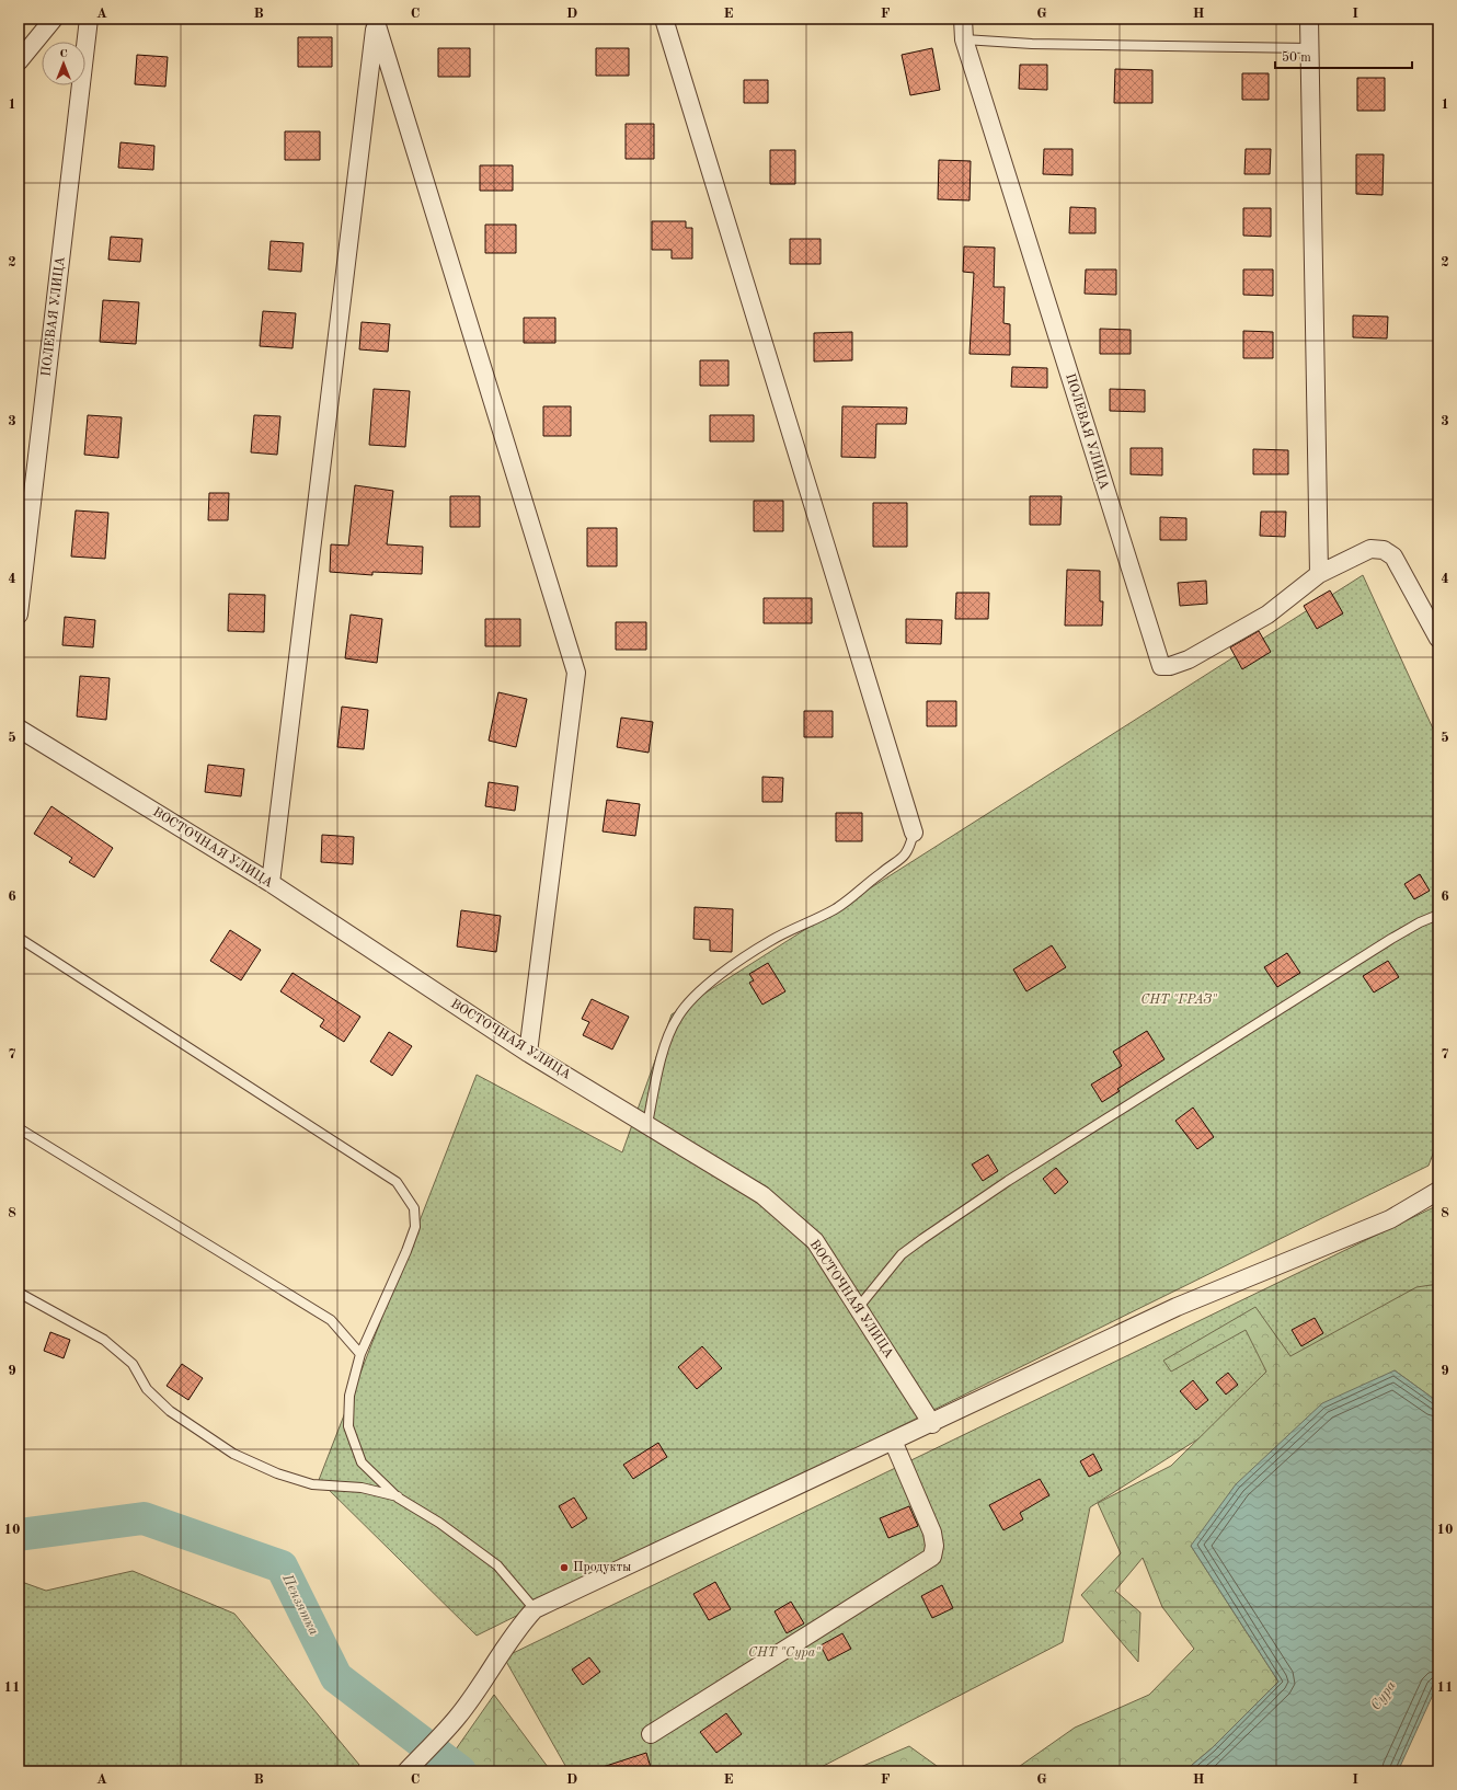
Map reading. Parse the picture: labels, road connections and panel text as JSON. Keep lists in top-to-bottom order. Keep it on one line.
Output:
{"streets":{"street":["ПОЛЕВАЯ УЛИЦА","ВОСТОЧНАЯ УЛИЦА"]},"water":["Пензятка","Сура"],"parks":["СНТ \"ГРАЗ\"","СНТ \"Сура\""],"places":["Продукты"],"scale_bar":"50 m","north":"top","grid":{"columns":["A","B","C","D","E","F","G","H","I"],"rows":["1","2","3","4","5","6","7","8","9","10","11"]}}
